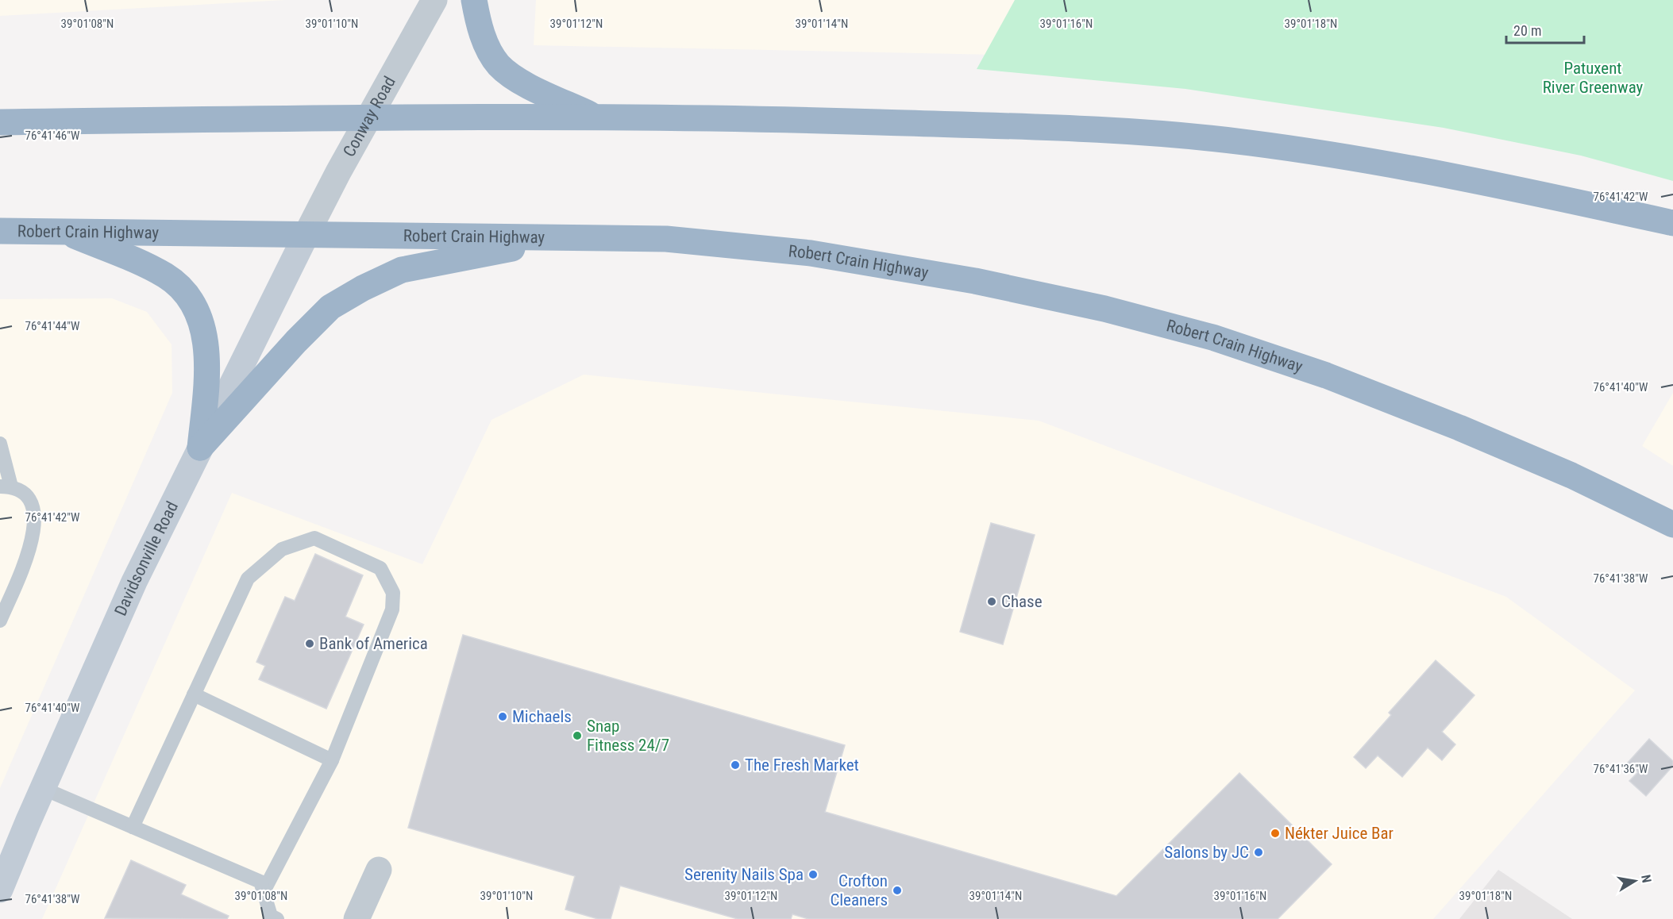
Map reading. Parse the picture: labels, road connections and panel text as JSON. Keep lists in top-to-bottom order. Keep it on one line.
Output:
{"streets":{"highway":["Robert Crain Highway"],"main road":["Davidsonville Road"],"street":["Conway Road"]},"crossings":[["Conway Road","Robert Crain Highway"],["Conway Road","Davidsonville Road"],["Robert Crain Highway","Davidsonville Road"]],"parks":["Patuxent River Greenway"],"places":["Chase","Bank of America","Michaels","Snap Fitness 24/7","The Fresh Market","Nékter Juice Bar","Salons by JC","Serenity Nails Spa","Crofton Cleaners"],"scale_bar":"20 m","north":"right","coordinates":["39°01'08\"N","39°01'10\"N","39°01'12\"N","39°01'14\"N","39°01'16\"N","39°01'18\"N","76°41'46\"W","76°41'42\"W","76°41'44\"W","76°41'40\"W","76°41'38\"W","76°41'36\"W"]}
